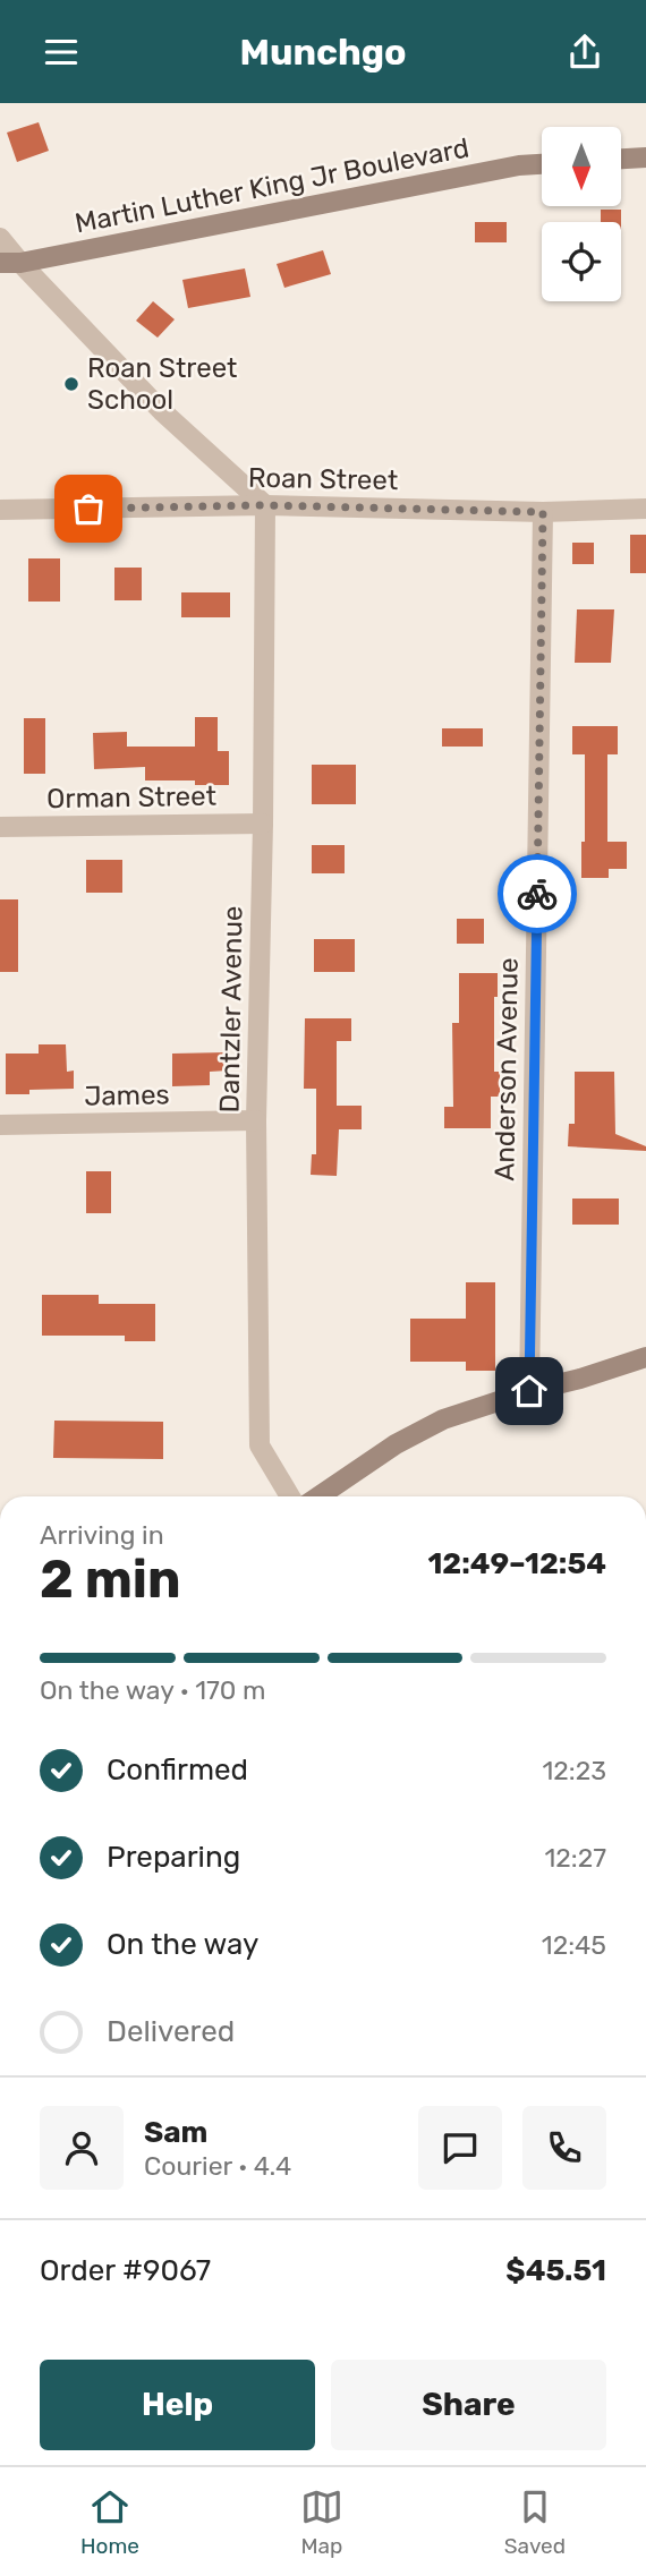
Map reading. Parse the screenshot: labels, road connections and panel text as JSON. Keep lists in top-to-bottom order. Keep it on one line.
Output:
{"streets":{"street":["Martin Luther King Jr Boulevard","Roan Street","Orman Street","Dantzler Avenue","Anderson Avenue","James"]},"crossings":[["Roan Street","Dantzler Avenue"],["Roan Street","Anderson Avenue"],["Orman Street","Dantzler Avenue"],["Dantzler Avenue","James"]],"places":["Roan Street School"],"north":"bottom","page":{"header":"Munchgo","heading":["2 min","Arriving in","12:49–12:54"],"panel":["Sam","Courier · 4.4","Order #9067","$45.51"],"bar":"On the way · 170 m","list":[["Confirmed","12:23"],["Preparing","12:27"],["On the way","12:45"],"Delivered"],"buttons":["Help","Share"],"tabs":["Home","Map","Saved"]}}
